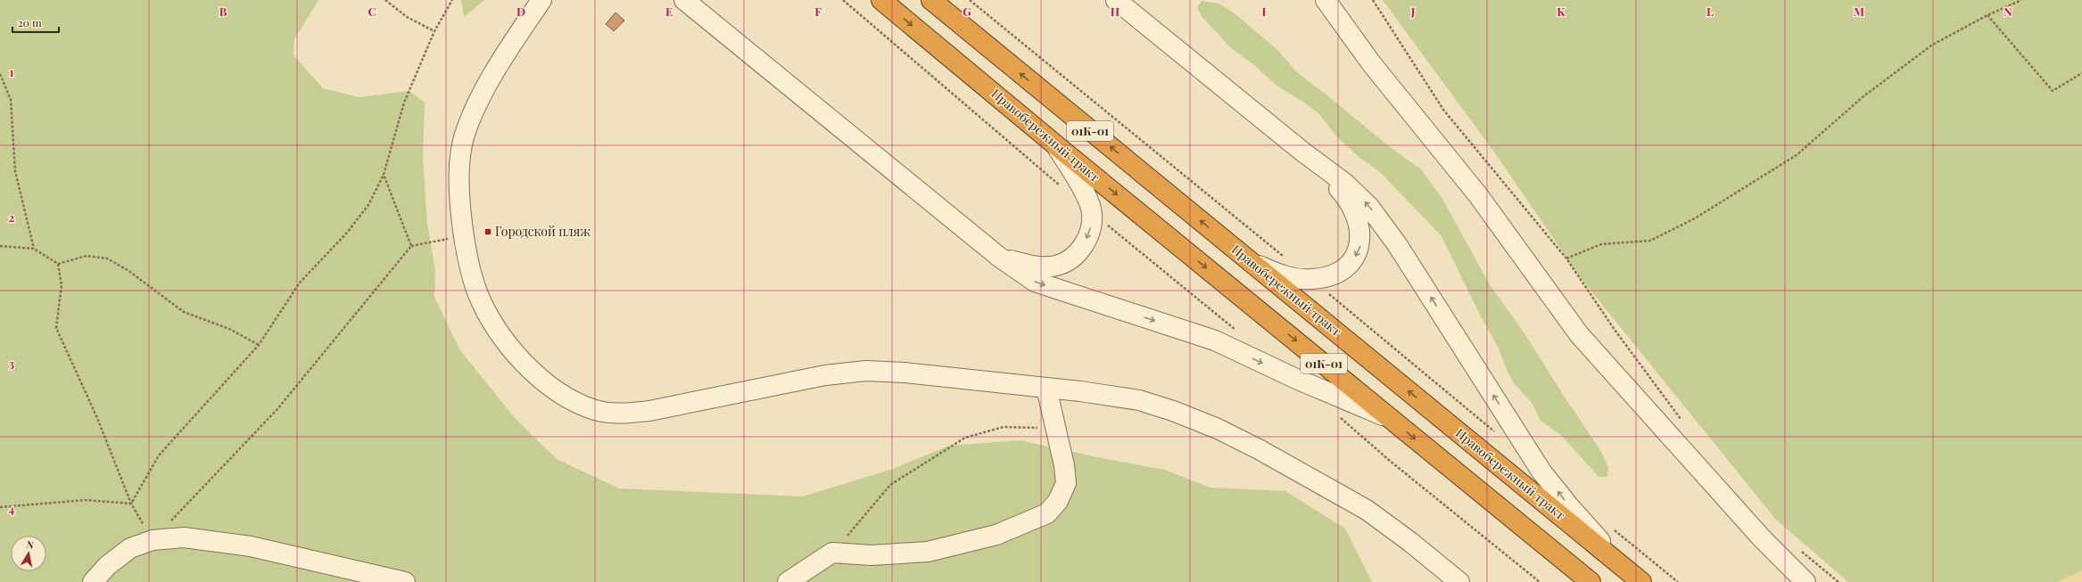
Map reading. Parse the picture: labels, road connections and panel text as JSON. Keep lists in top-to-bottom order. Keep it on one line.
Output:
{"streets":{"highway":["01К-01","Правобережный тракт"]},"places":{"transit":["Городской пляж"]},"scale_bar":"20 m","north":"top","grid":{"columns":["B","C","D","E","F","G","H","I","J","K","L","M","N"],"rows":["1","2","3","4"]}}
